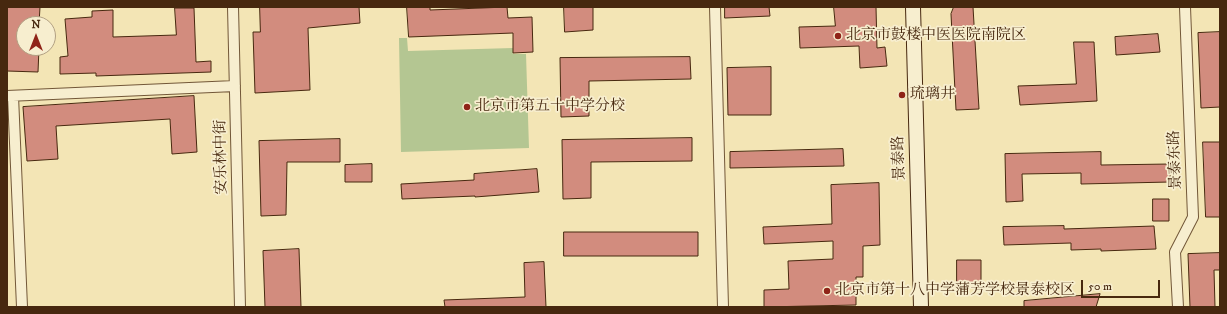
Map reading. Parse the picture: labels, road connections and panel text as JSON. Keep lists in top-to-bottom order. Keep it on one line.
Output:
{"streets":{"street":["安乐林中街","景泰路","景泰东路"]},"places":["北京市鼓楼中医医院南院区","琉璃井","北京市第五十中学分校","北京市第十八中学蒲芳学校景泰校区"],"scale_bar":"50 m","north":"top"}
